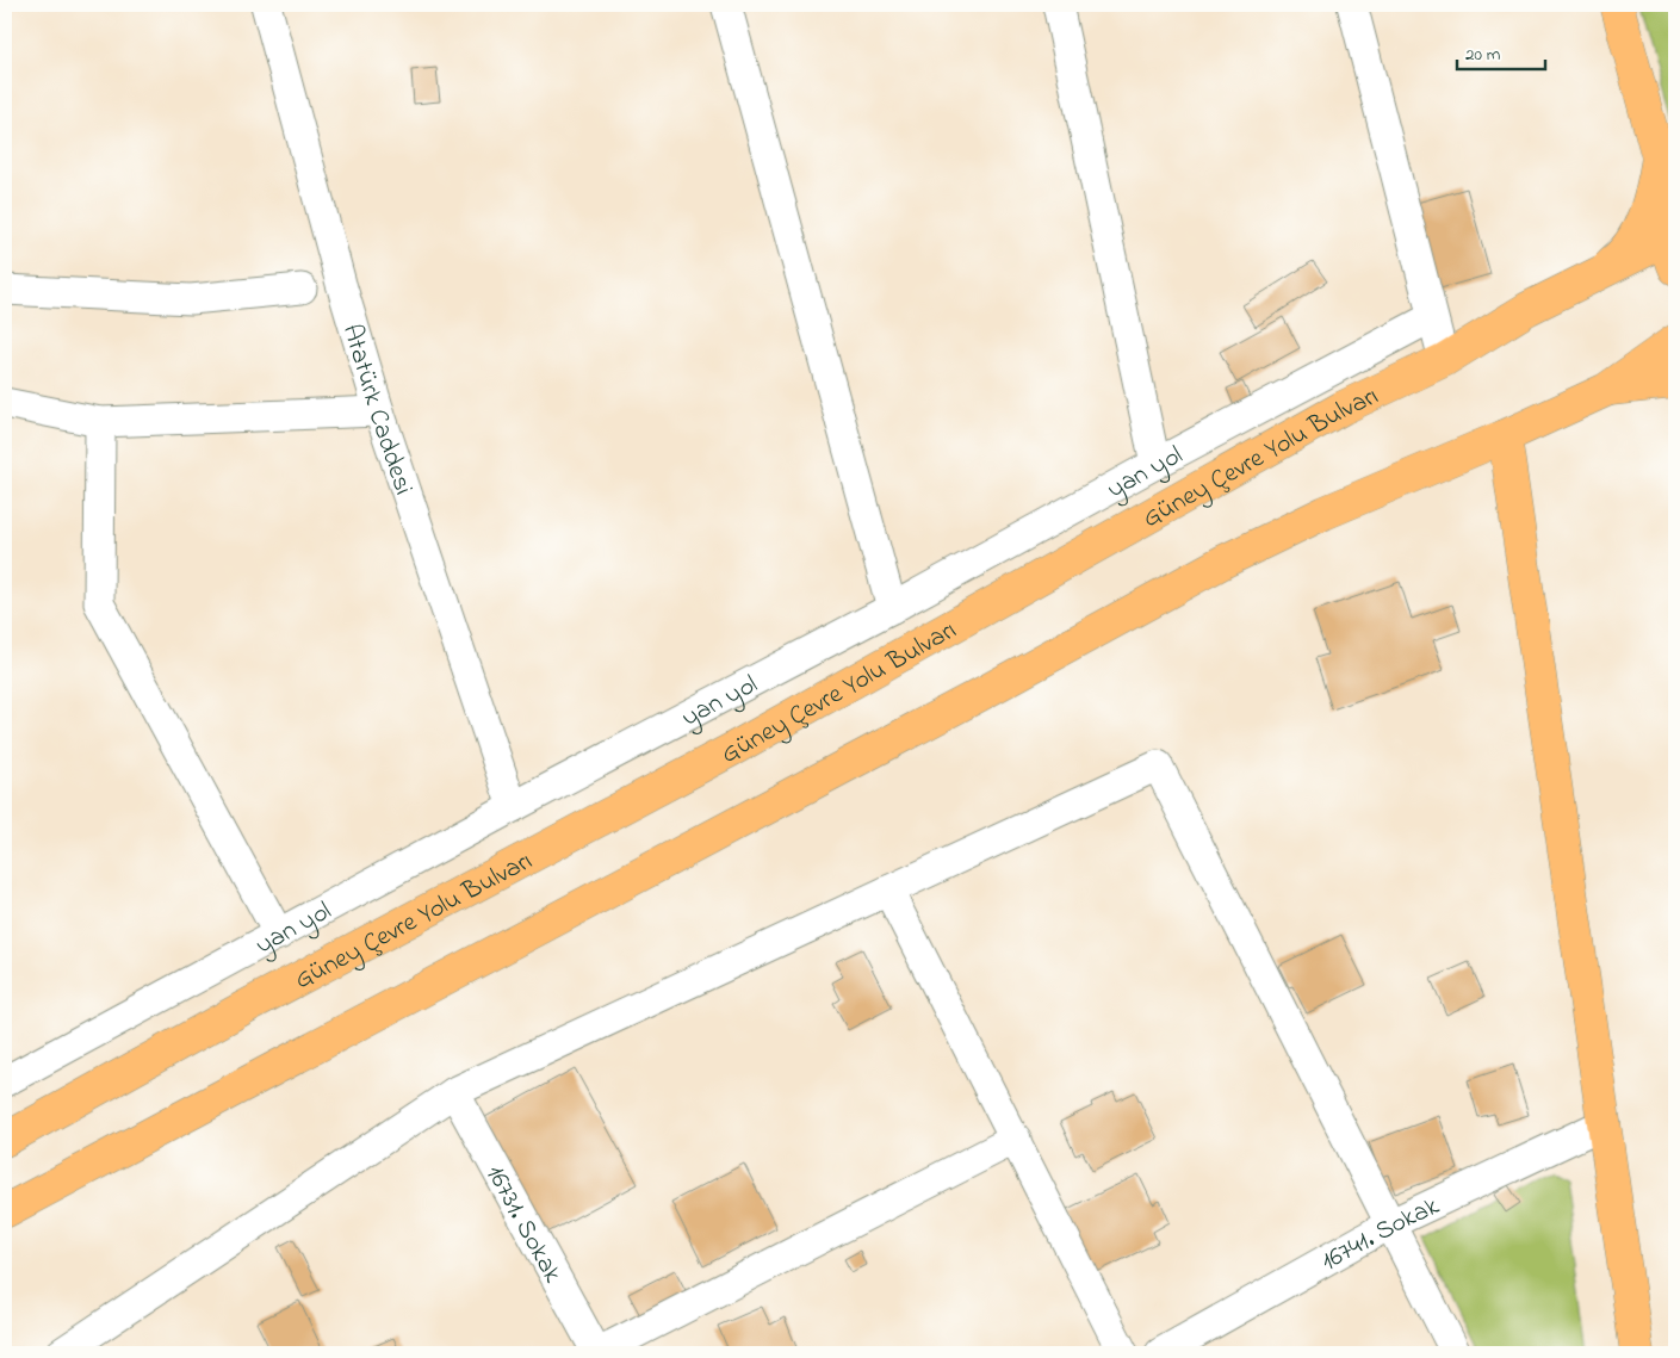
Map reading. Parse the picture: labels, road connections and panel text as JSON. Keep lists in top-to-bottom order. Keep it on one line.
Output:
{"streets":{"main road":["Güney Çevre Yolu Bulvarı"],"street":["Atatürk Caddesi","yan yol","16731. Sokak","16741. Sokak"]},"crossings":[["Atatürk Caddesi","yan yol"]],"scale_bar":"20 m"}
